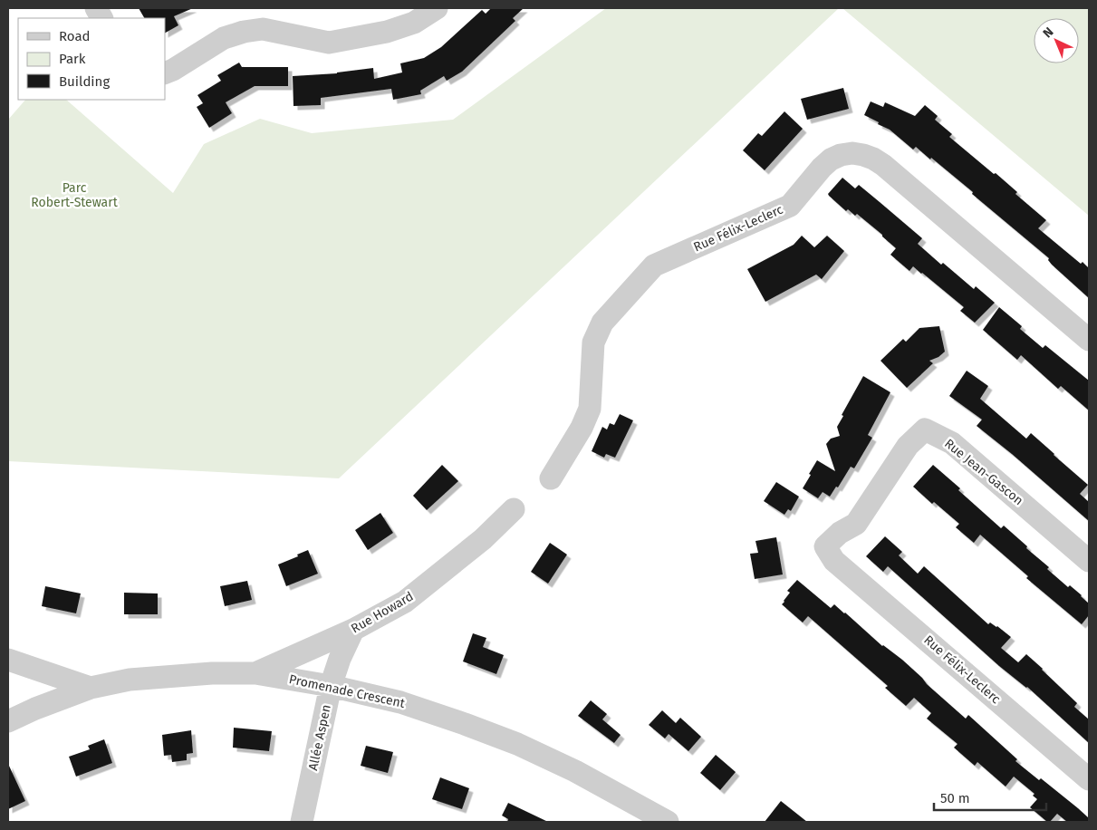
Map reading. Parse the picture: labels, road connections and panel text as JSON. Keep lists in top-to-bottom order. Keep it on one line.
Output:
{"streets":{"street":["Rue Félix-Leclerc","Rue Jean-Gascon","Rue Howard","Promenade Crescent","Allée Aspen"]},"crossings":[["Rue Félix-Leclerc","Rue Jean-Gascon"],["Rue Howard","Promenade Crescent"],["Rue Howard","Allée Aspen"],["Promenade Crescent","Allée Aspen"]],"parks":["Parc Robert-Stewart"],"legend":["Road","Park","Building"],"scale_bar":"50 m","north":"top left"}
